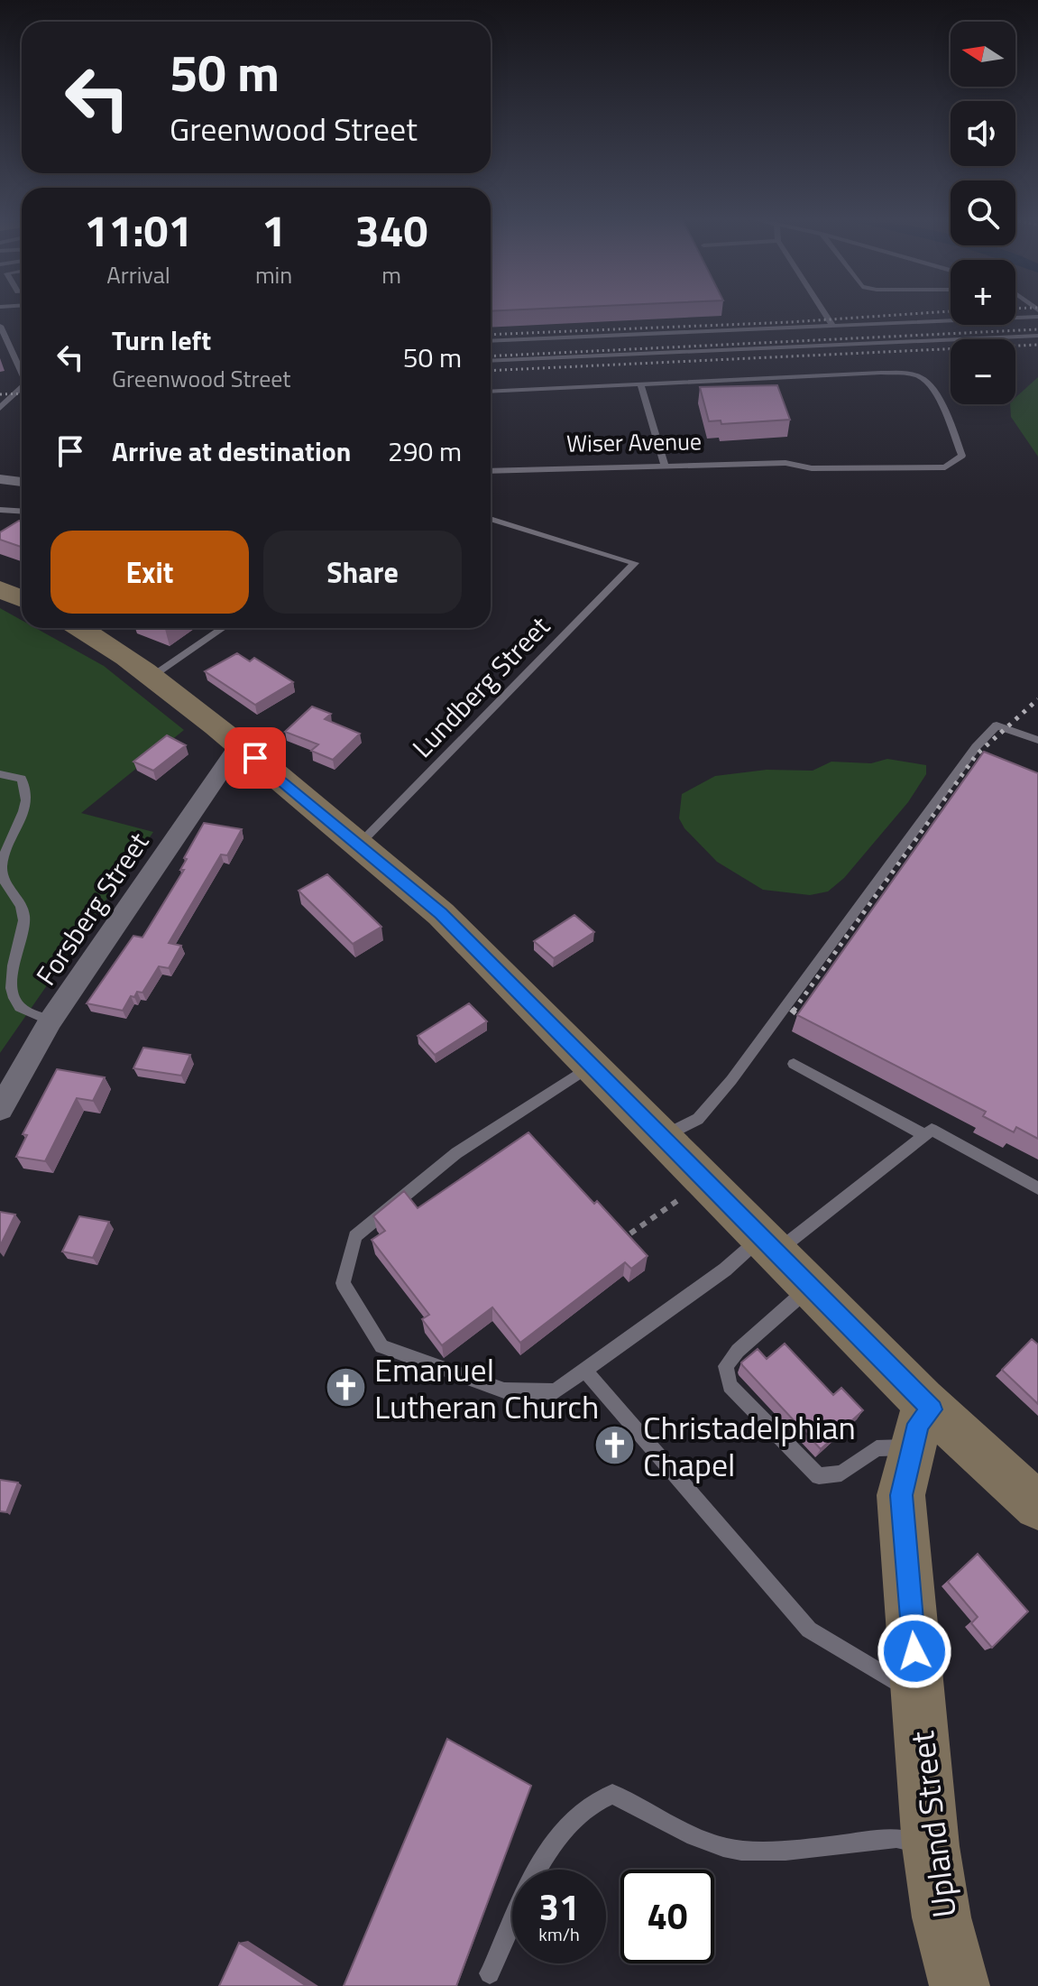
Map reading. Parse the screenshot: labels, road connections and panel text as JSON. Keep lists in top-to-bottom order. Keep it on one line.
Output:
{"streets":{"main road":["Upland Street"],"street":["Forsberg Street"],"lane":["Wiser Avenue","Lundberg Street"]},"places":{"church":["Emanuel Lutheran Church","Christadelphian Chapel"]},"north":"left","page":{"map_buttons":["+","−"],"turn":["50 m","Greenwood Street"],"eta":["11:01","Arrival","1","min","340","m"],"list":[{"name":"Turn left","note":"Greenwood Street","value":"50 m"},{"name":"Arrive at destination","value":"290 m"}],"buttons":["Exit","Share"],"speed":"31 km/h","limit":"40"}}
